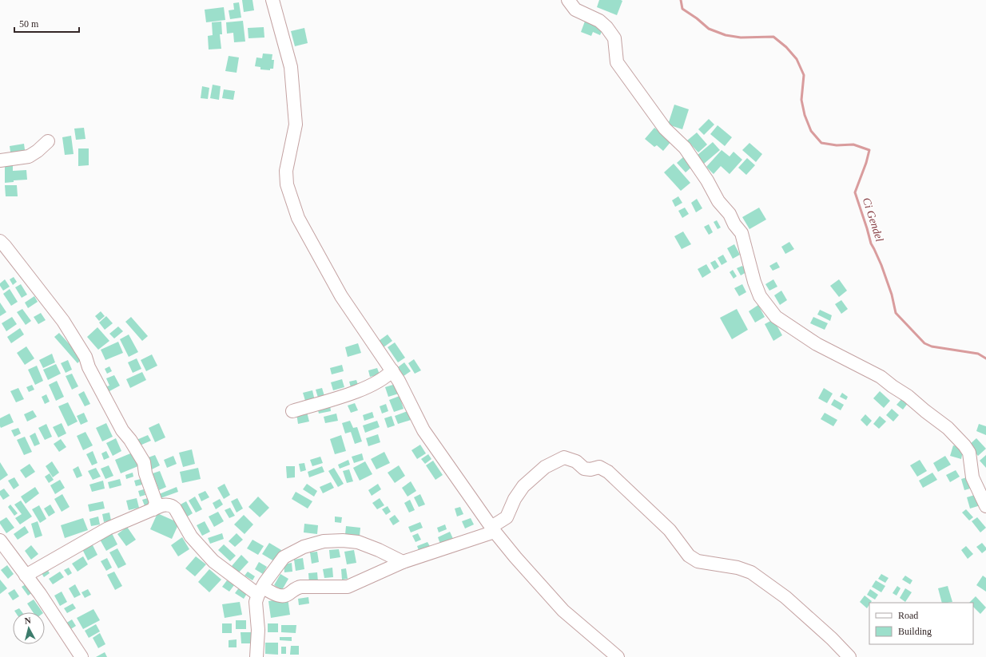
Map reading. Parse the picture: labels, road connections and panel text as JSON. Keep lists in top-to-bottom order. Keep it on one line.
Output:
{"water":["Ci Gendel"],"legend":["Road","Building"],"scale_bar":"50 m","north":"top"}
